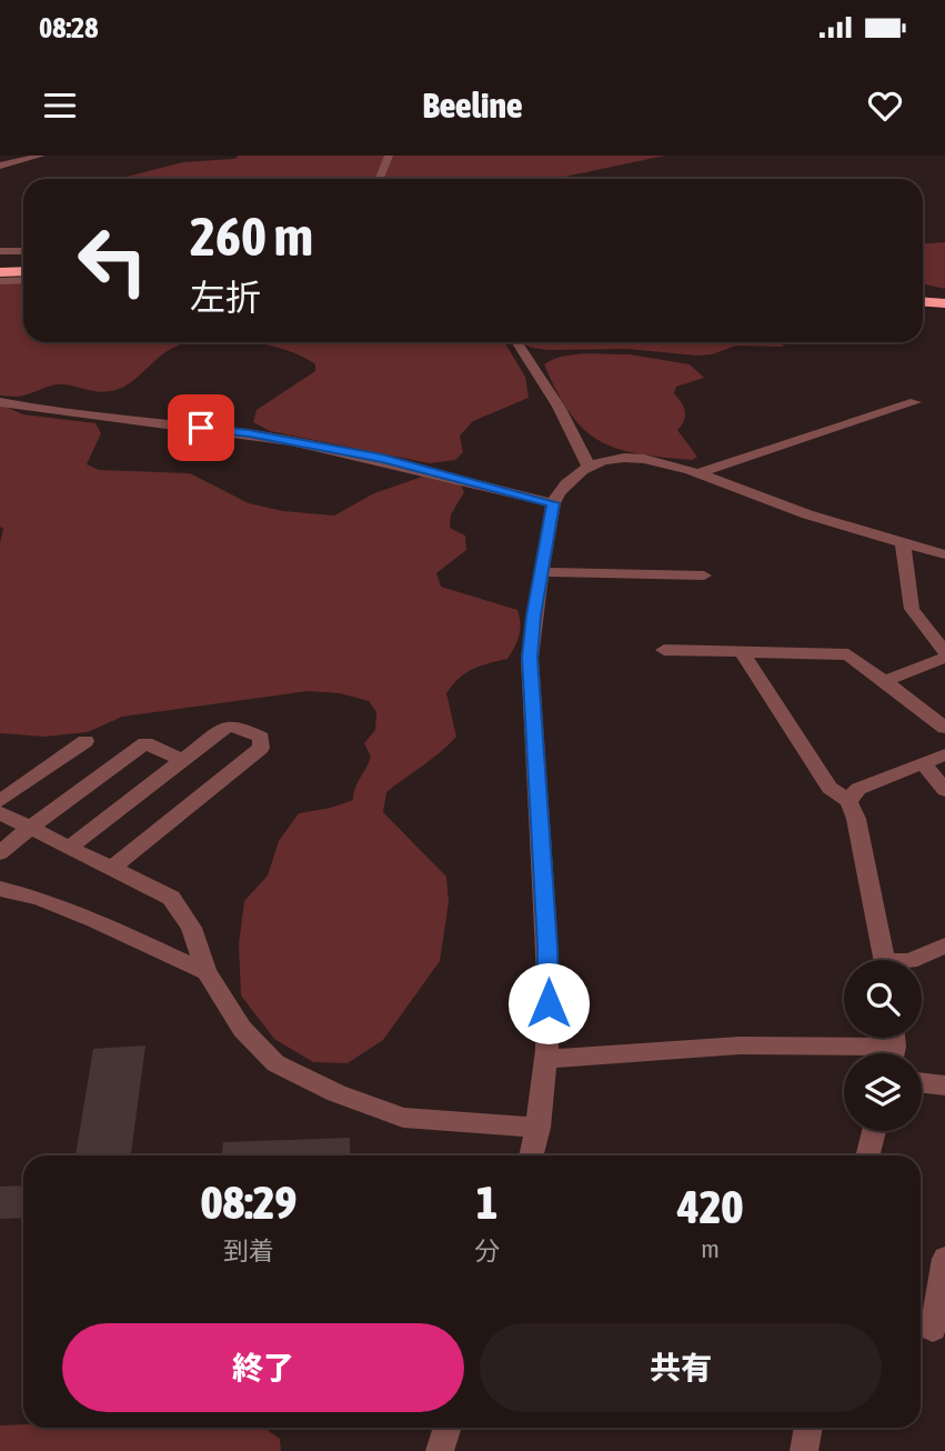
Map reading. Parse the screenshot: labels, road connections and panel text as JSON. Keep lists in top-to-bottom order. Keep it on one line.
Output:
{"page":{"status":"08:28","header":"Beeline","turn":["260 m","左折"],"eta":["08:29","到着","1","分","420","m"],"buttons":["終了","共有"]}}
